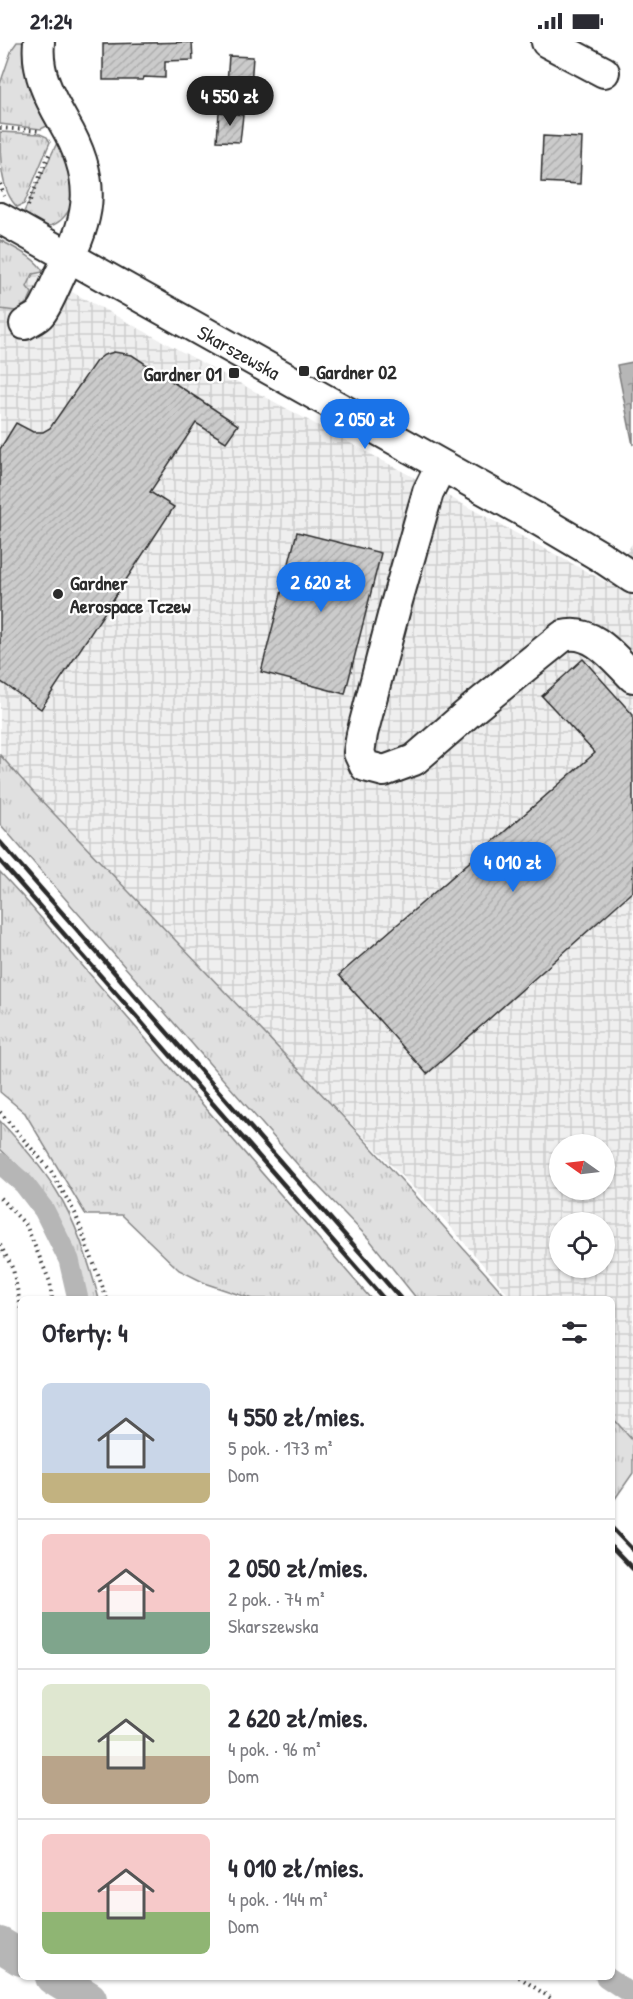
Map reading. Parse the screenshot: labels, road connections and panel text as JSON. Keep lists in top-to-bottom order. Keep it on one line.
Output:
{"streets":{"street":["Skarszewska"]},"places":{"transit":["Gardner 02","Gardner 01"],"other":["Gardner Aerospace Tczew"]},"north":"left","page":{"status":"21:24","price":["4 550 zł","2 050 zł","2 620 zł","4 010 zł"],"heading":"Oferty: 4","list":[{"name":"4 550 zł/mies.","note":"5 pok. · 173 m² · Dom"},{"name":"2 050 zł/mies.","note":"2 pok. · 74 m² · Skarszewska"},{"name":"2 620 zł/mies.","note":"4 pok. · 96 m² · Dom"},{"name":"4 010 zł/mies.","note":"4 pok. · 144 m² · Dom"}]}}
